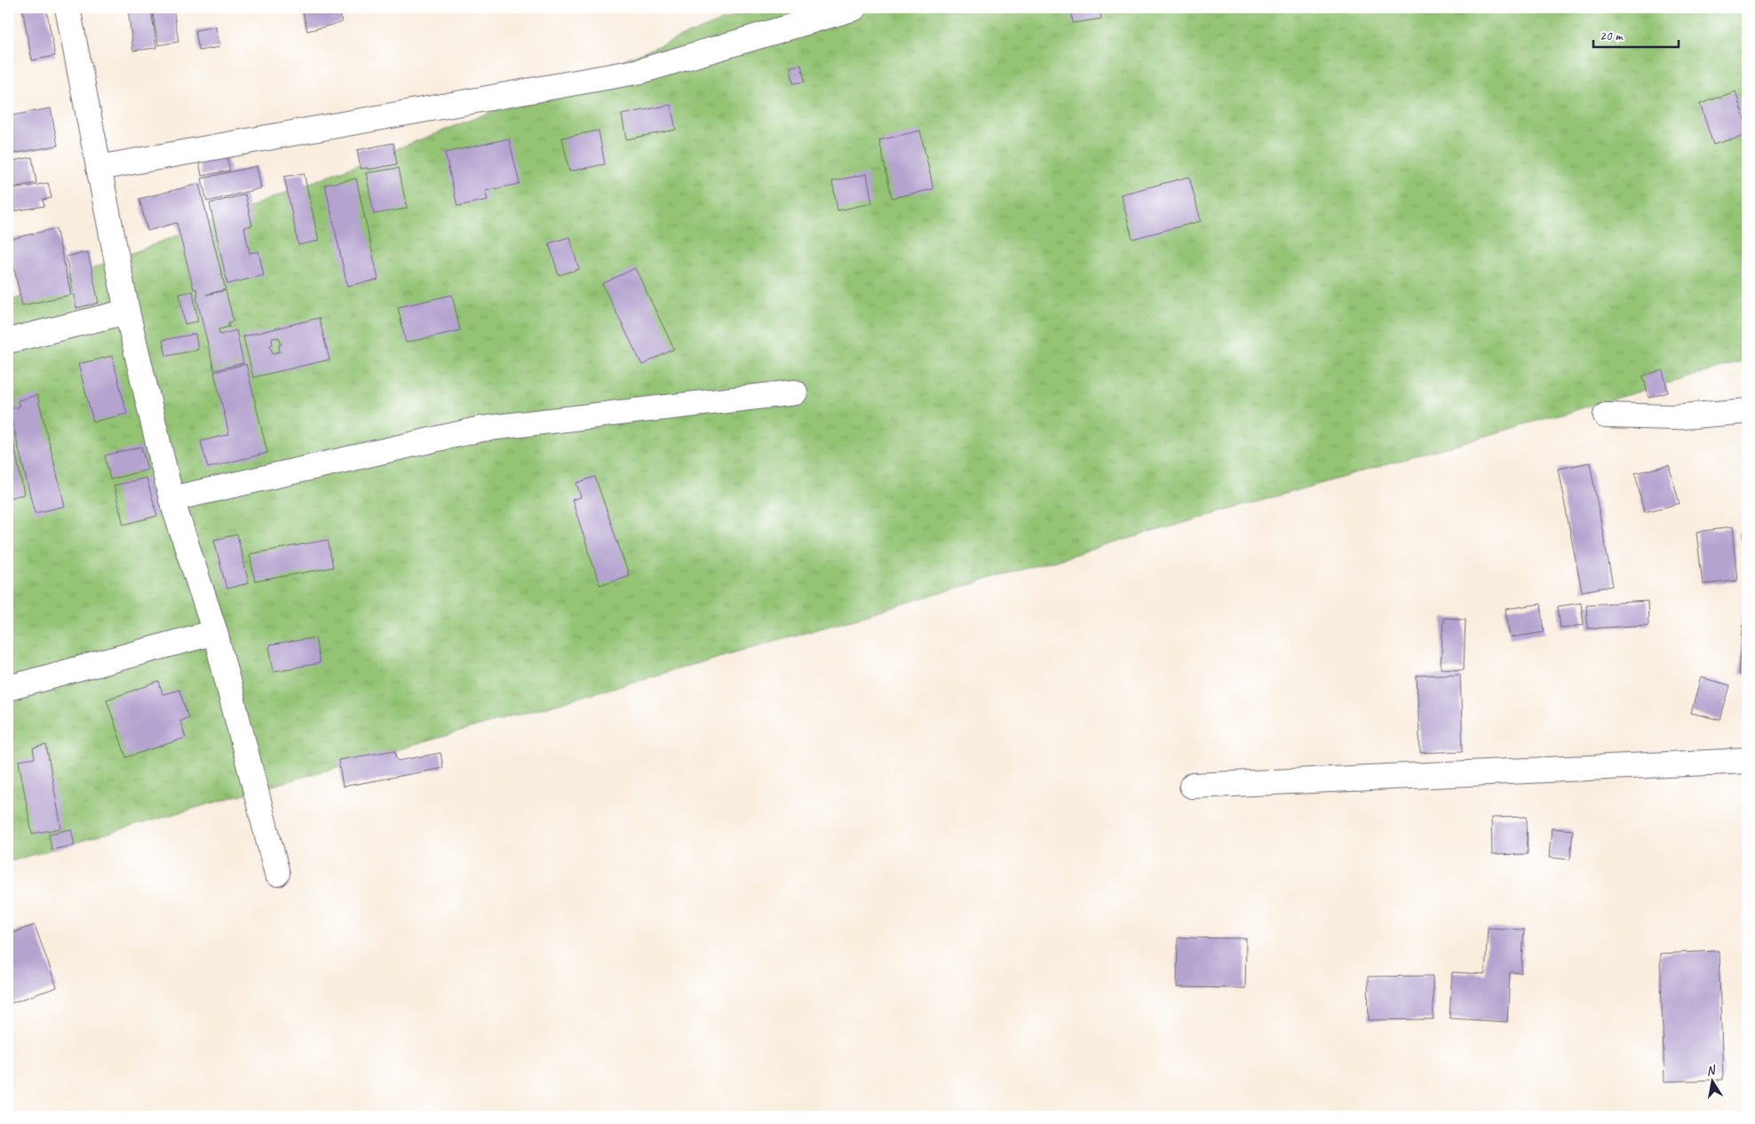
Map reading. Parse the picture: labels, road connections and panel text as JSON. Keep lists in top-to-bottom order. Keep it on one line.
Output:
{"scale_bar":"20 m","north":"top"}
